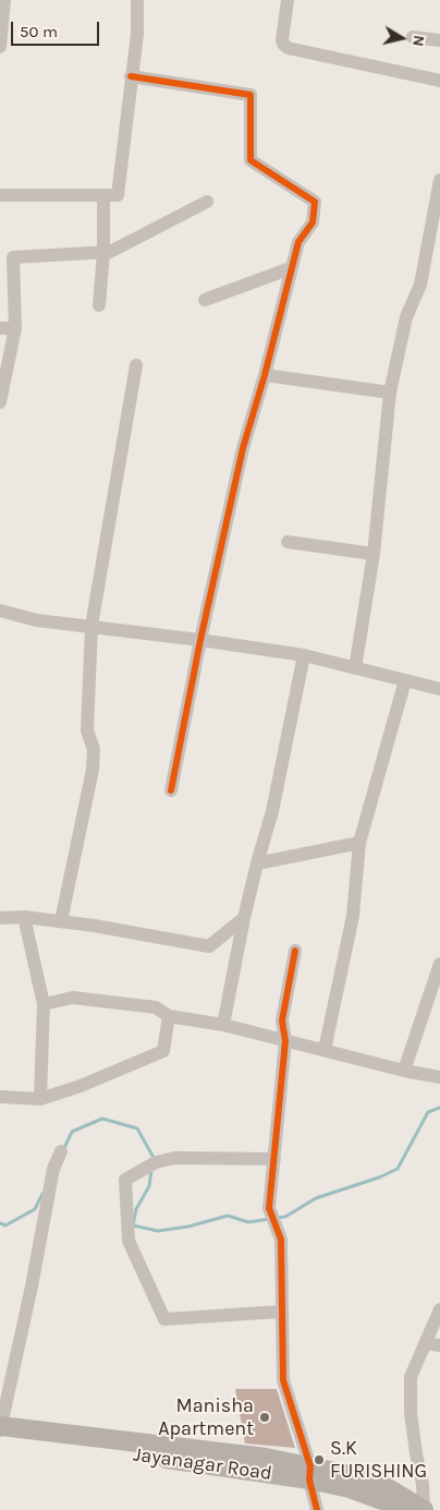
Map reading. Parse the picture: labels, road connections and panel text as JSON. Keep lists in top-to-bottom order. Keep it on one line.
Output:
{"streets":{"street":["Jayanagar Road"]},"places":["Manisha Apartment","S.K FURISHING"],"scale_bar":"50 m","north":"right"}
